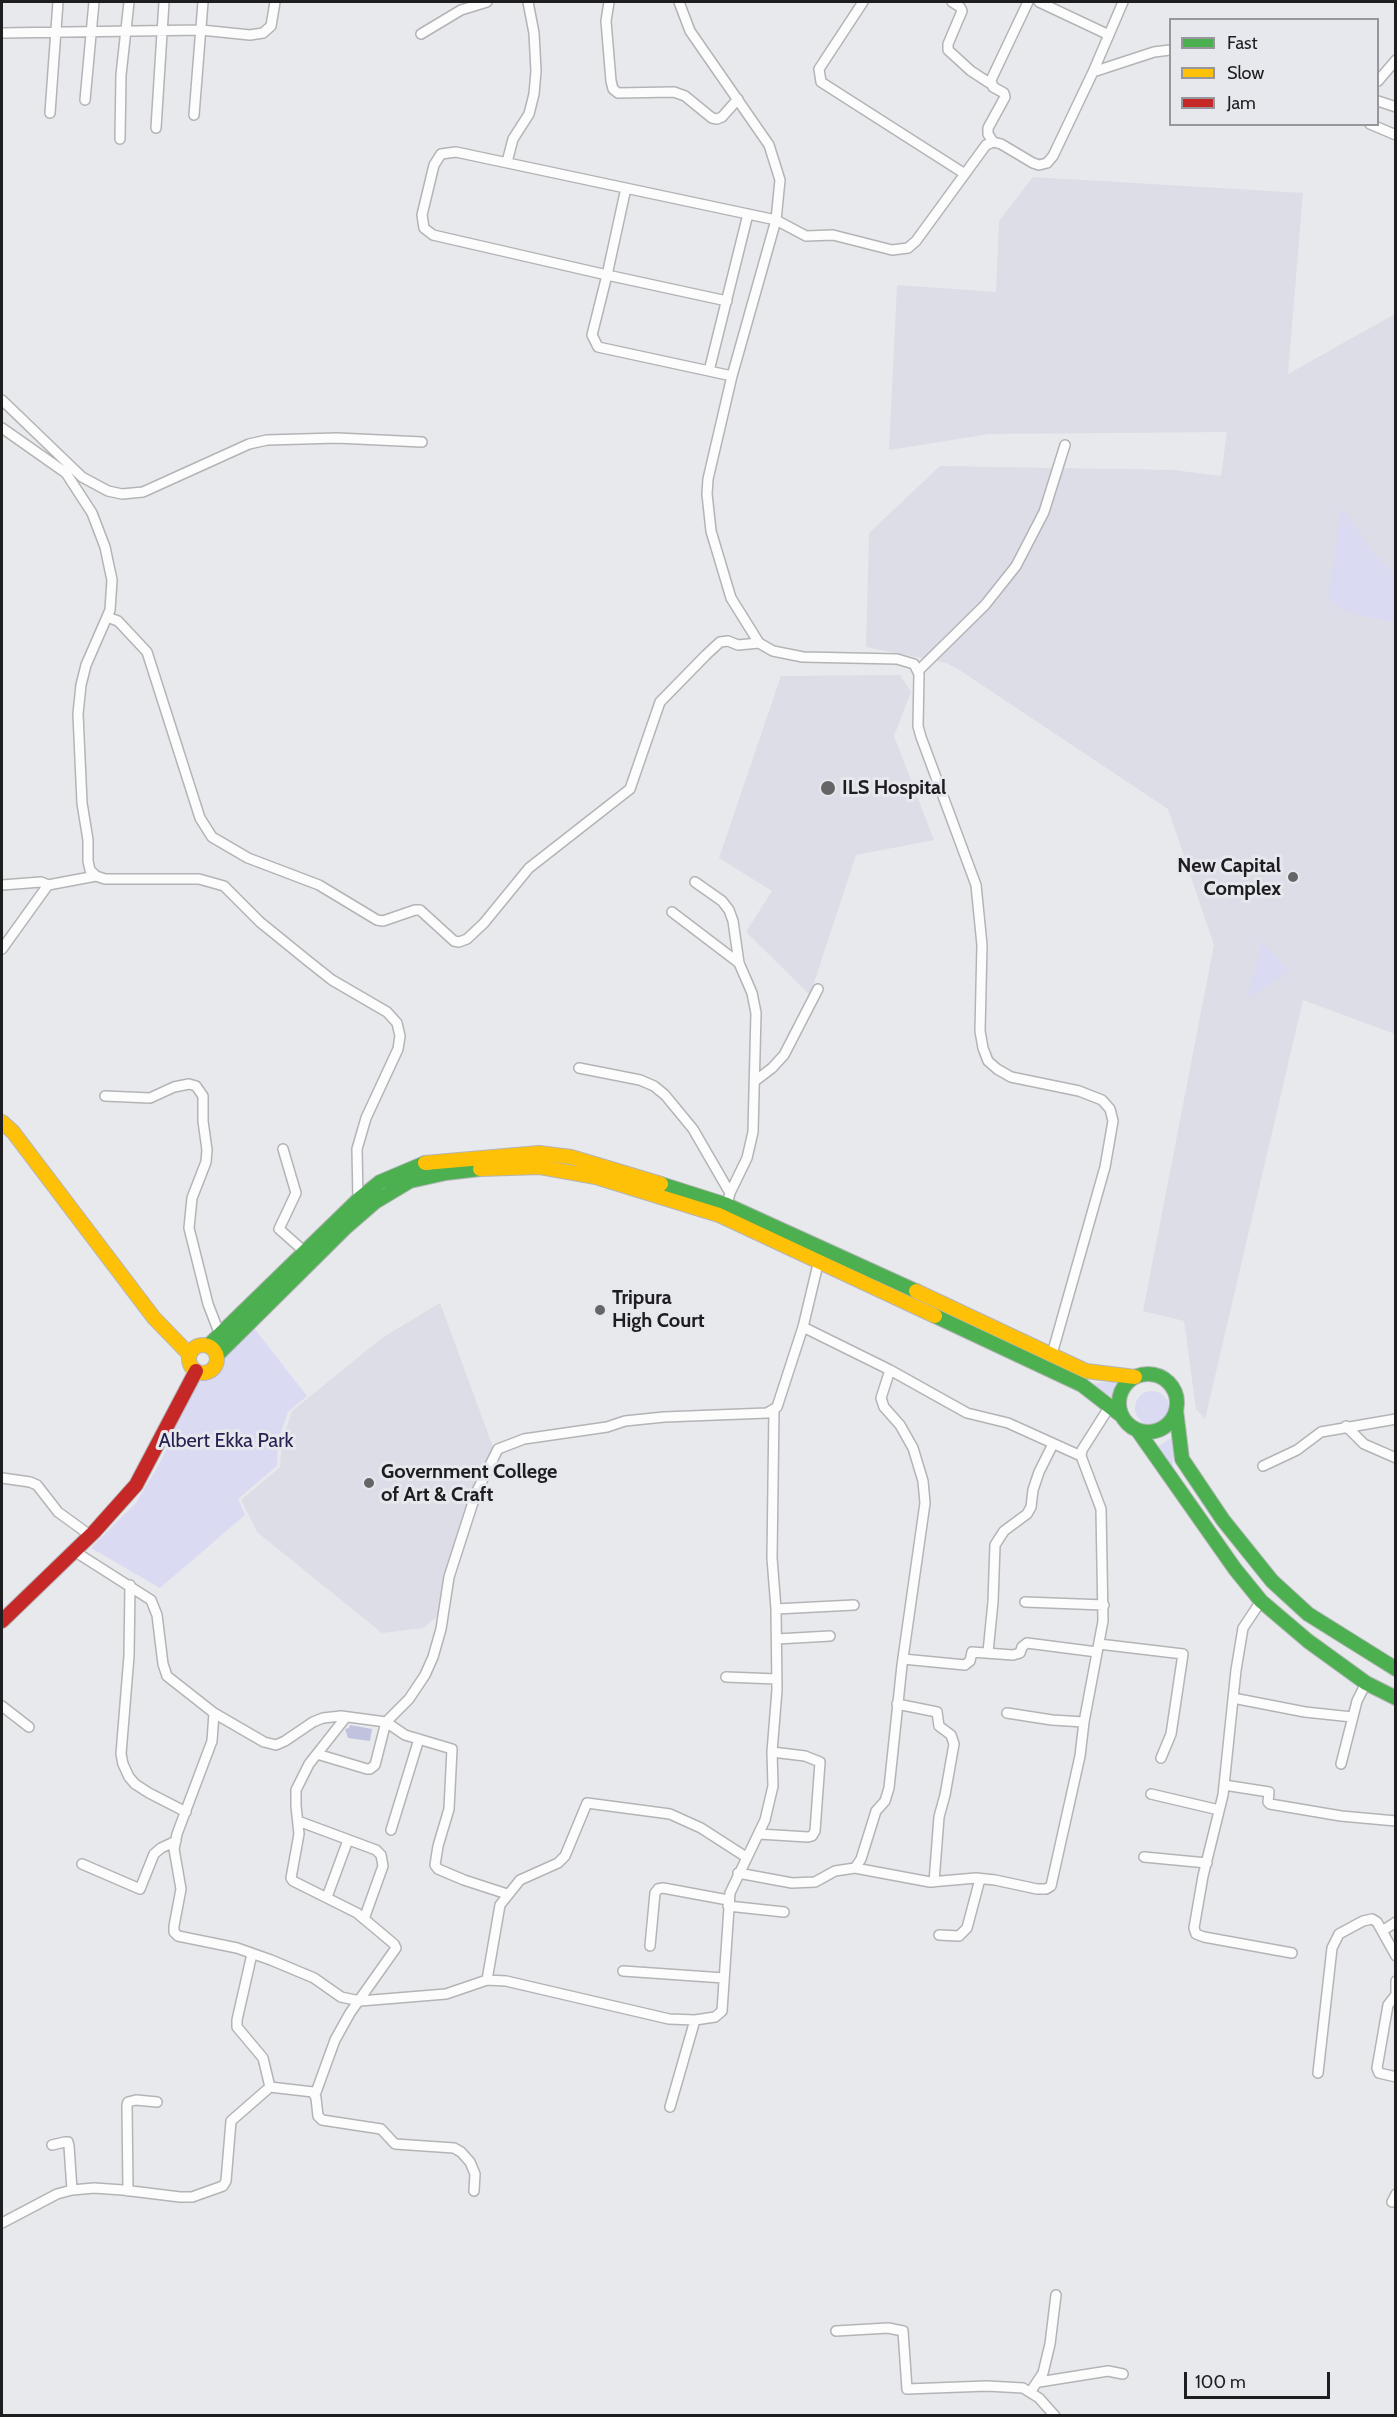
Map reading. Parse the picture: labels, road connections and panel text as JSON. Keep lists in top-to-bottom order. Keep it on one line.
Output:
{"parks":["Albert Ekka Park"],"places":["ILS Hospital","New Capital Complex","Tripura High Court","Government College of Art & Craft"],"legend":["Fast","Slow","Jam"],"scale_bar":"100 m"}
